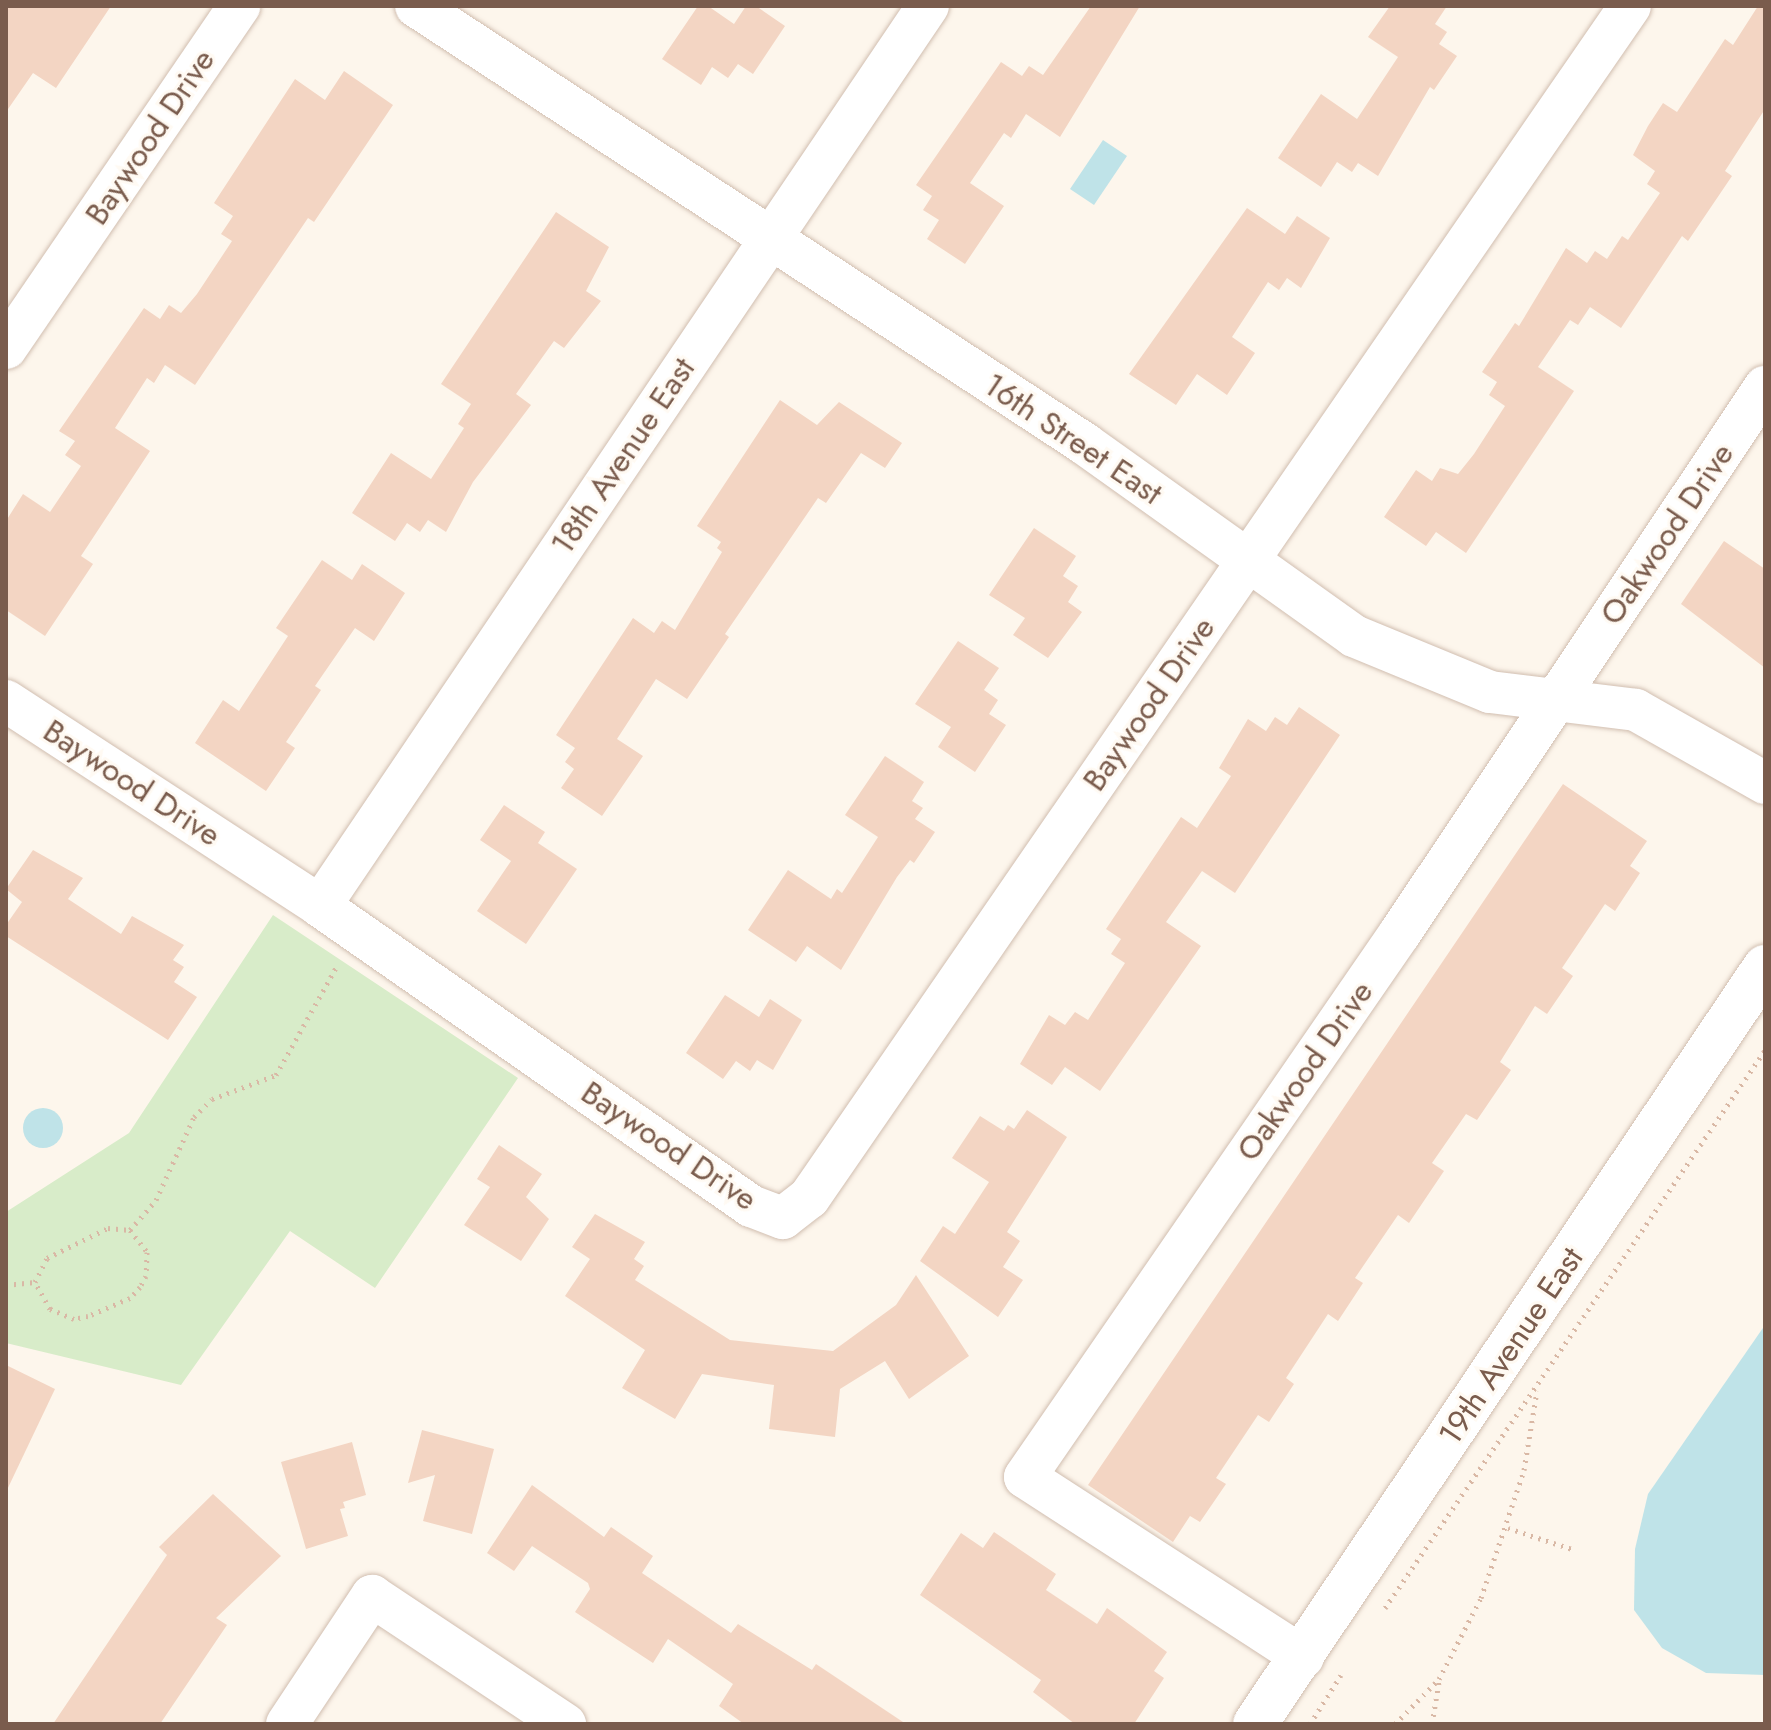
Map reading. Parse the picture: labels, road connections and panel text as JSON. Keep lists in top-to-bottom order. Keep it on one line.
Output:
{"streets":{"street":["Baywood Drive","16th Street East","18th Avenue East","Oakwood Drive","19th Avenue East"]},"crossings":[["Baywood Drive","16th Street East"],["Baywood Drive","18th Avenue East"],["16th Street East","18th Avenue East"],["16th Street East","Oakwood Drive"],["Oakwood Drive","19th Avenue East"]]}
